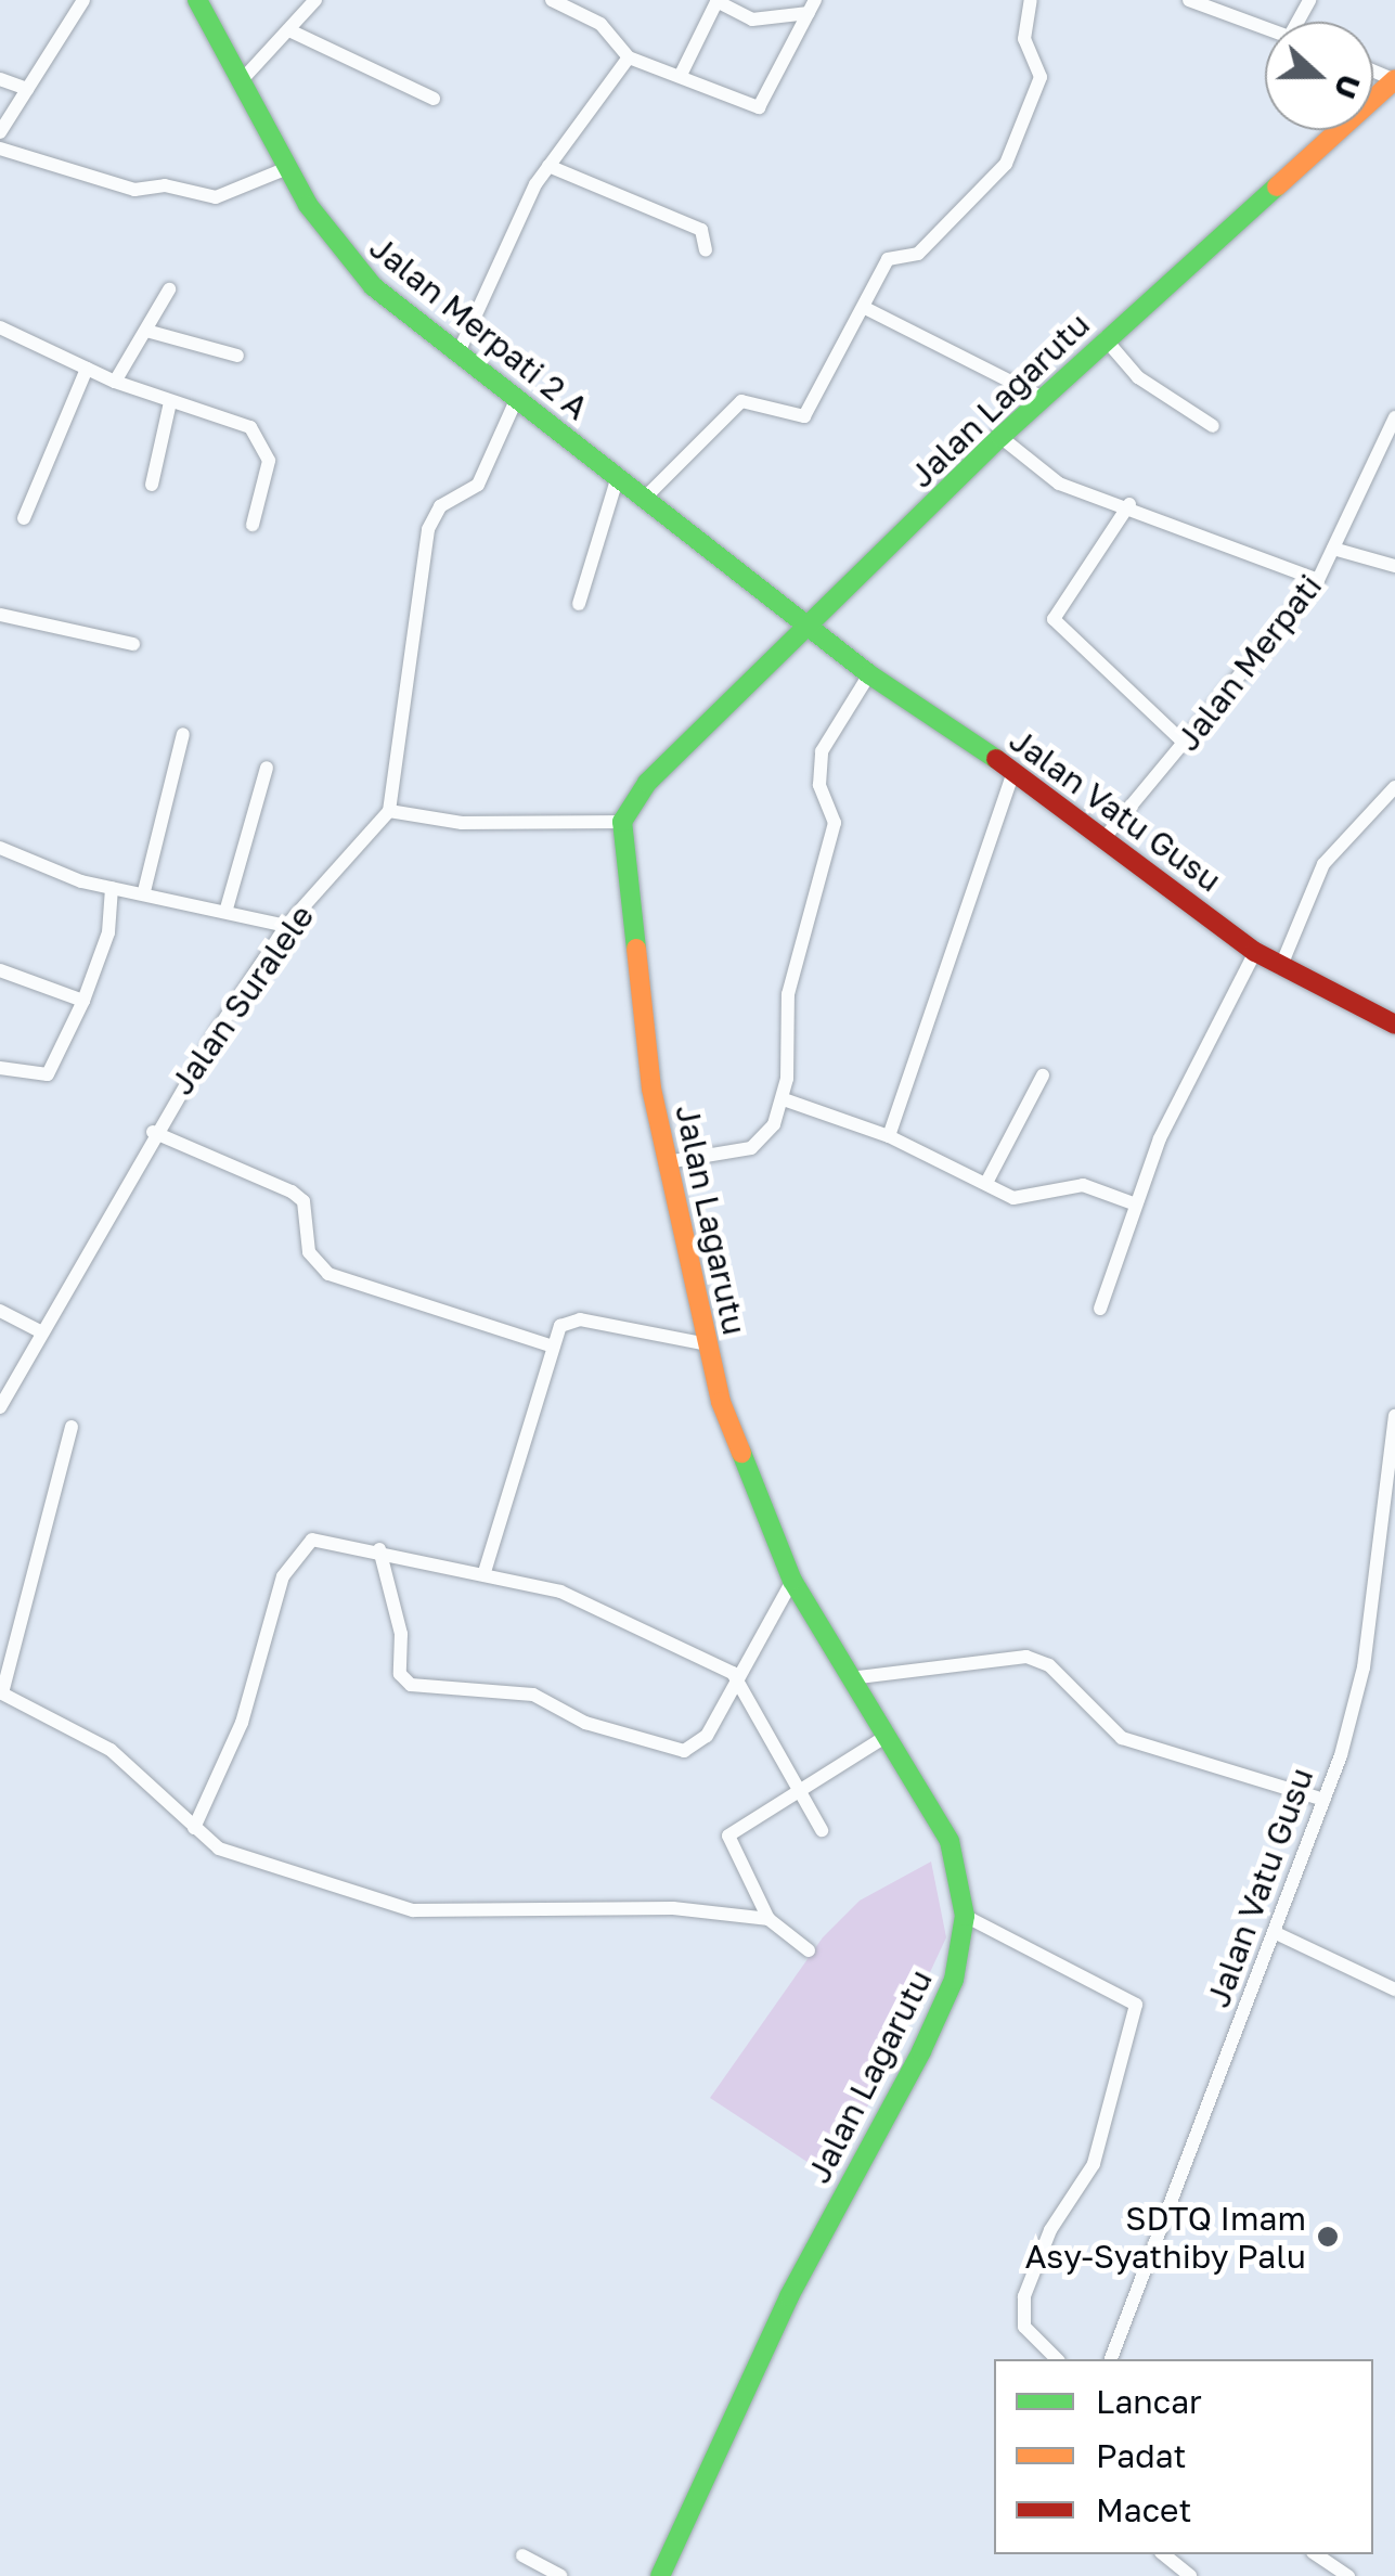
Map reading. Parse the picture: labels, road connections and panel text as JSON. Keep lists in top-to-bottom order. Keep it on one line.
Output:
{"streets":{"street":["Jalan Merpati 2 A","Jalan Lagarutu","Jalan Merpati","Jalan Vatu Gusu","Jalan Suralele"]},"crossings":[["Jalan Merpati 2 A","Jalan Lagarutu"],["Jalan Merpati 2 A","Jalan Vatu Gusu"],["Jalan Lagarutu","Jalan Vatu Gusu"],["Jalan Merpati","Jalan Vatu Gusu"]],"places":["SDTQ Imam Asy-Syathiby Palu"],"legend":["Lancar","Padat","Macet"],"north":"right"}
